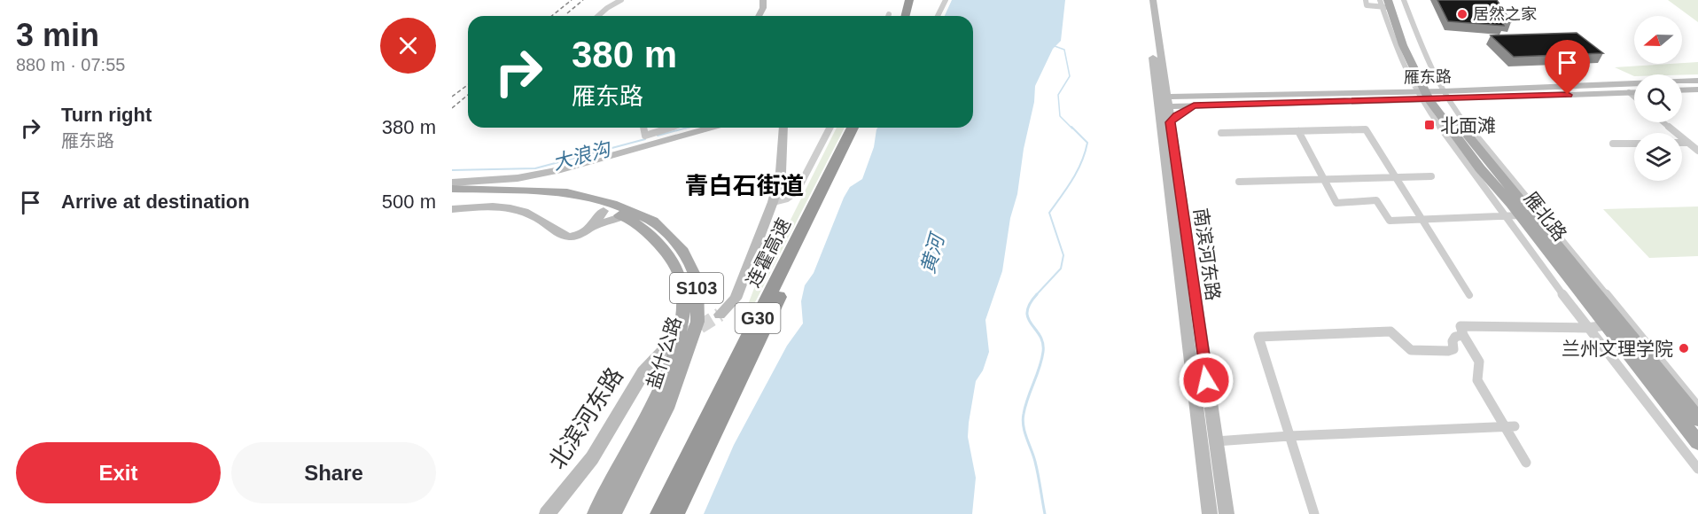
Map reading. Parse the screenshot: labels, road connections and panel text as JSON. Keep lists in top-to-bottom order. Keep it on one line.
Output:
{"streets":{"highway":["连霍高速","G30"],"main road":["雁东路","雁北路","南滨河东路","S103","盐什公路","北滨河东路"]},"crossings":[["雁东路","雁北路"],["雁东路","南滨河东路"]],"districts":["青白石街道"],"water":["大浪沟","黄河"],"places":{"other":["居然之家","兰州文理学院"],"transit":["北面滩"]},"north":"left","page":{"heading":["3 min","880 m · 07:55"],"turn":["380 m","雁东路"],"list":[{"name":"Turn right","note":"雁东路","value":"380 m"},{"name":"Arrive at destination","value":"500 m"}],"buttons":["Exit","Share"]}}
